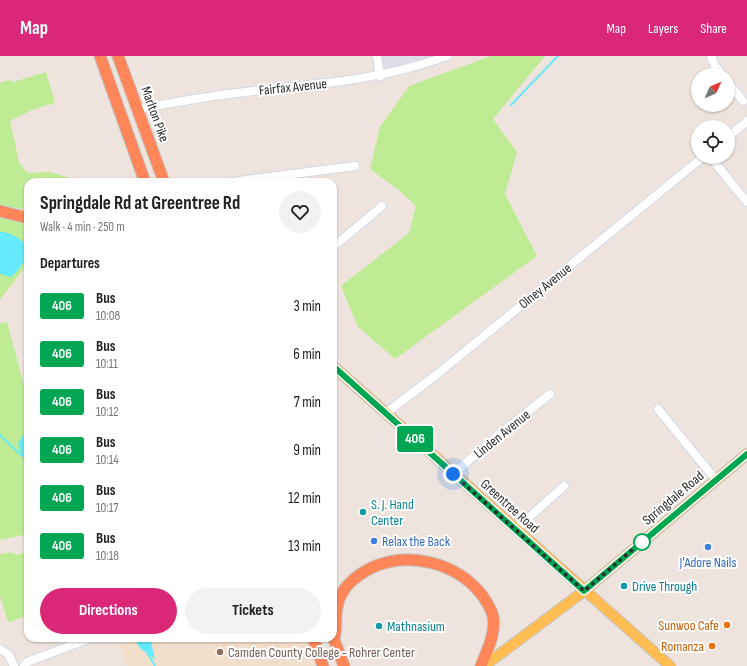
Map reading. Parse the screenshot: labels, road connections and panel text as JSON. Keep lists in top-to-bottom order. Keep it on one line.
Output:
{"streets":{"highway":["Marlton Pike"],"main road":["Springdale Road","Greentree Road"],"street":["Fairfax Avenue","Olney Avenue","Linden Avenue"]},"crossings":[["Fairfax Avenue","Marlton Pike"],["Olney Avenue","Greentree Road"],["Linden Avenue","Greentree Road"],["Springdale Road","Greentree Road"]],"places":["S. J. Hand Center","Relax the Back","J'Adore Nails","Drive Through","Sunwoo Cafe","Mathnasium","Romanza","Camden County College - Rohrer Center"],"lines":["bus line 406"],"north":"top right","page":{"header":"Map","nav":["Map","Layers","Share"],"on_map":"406","heading":[["Springdale Rd at Greentree Rd","Walk · 4 min · 250 m"],"Departures"],"list":[{"mark":"406","name":"Bus","note":"10:08","value":"3 min"},{"mark":"406","name":"Bus","note":"10:11","value":"6 min"},{"mark":"406","name":"Bus","note":"10:12","value":"7 min"},{"mark":"406","name":"Bus","note":"10:14","value":"9 min"},{"mark":"406","name":"Bus","note":"10:17","value":"12 min"},{"mark":"406","name":"Bus","note":"10:18","value":"13 min"}],"buttons":["Directions","Tickets"]}}
